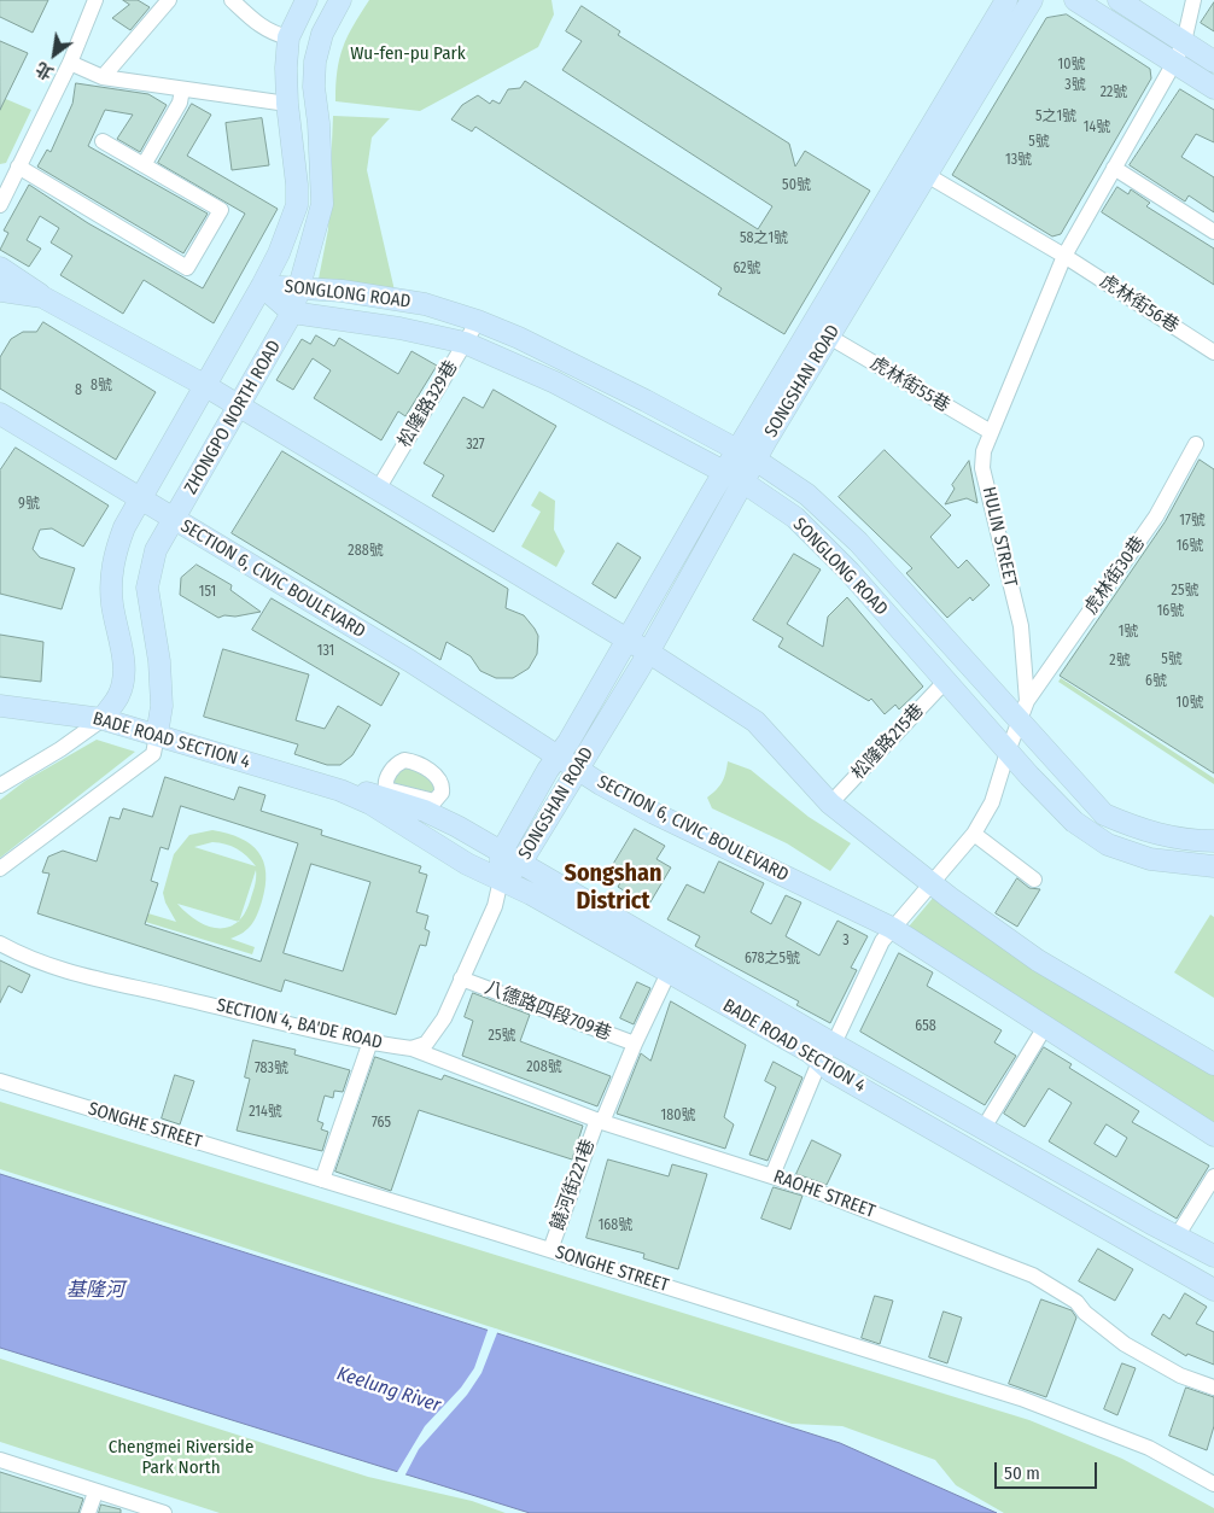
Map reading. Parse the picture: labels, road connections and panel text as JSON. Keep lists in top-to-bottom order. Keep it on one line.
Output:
{"streets":{"street":["SONGLONG ROAD","虎林街56巷","SONGSHAN ROAD","虎林街55巷","松隆路329巷","ZHONGPO NORTH ROAD","HULIN STREET","虎林街30巷","SECTION 6, CIVIC BOULEVARD","BADE ROAD SECTION 4","松隆路215巷","八德路四段709巷","SECTION 4, BA'DE ROAD","SONGHE STREET","饒河街221巷","RAOHE STREET"]},"crossings":[["SONGLONG ROAD","SONGSHAN ROAD"],["SONGLONG ROAD","松隆路329巷"],["SONGLONG ROAD","ZHONGPO NORTH ROAD"],["SONGLONG ROAD","HULIN STREET"],["SONGLONG ROAD","松隆路215巷"],["虎林街56巷","SONGSHAN ROAD"],["虎林街56巷","HULIN STREET"],["SONGSHAN ROAD","虎林街55巷"],["SONGSHAN ROAD","SECTION 6, CIVIC BOULEVARD"],["SONGSHAN ROAD","BADE ROAD SECTION 4"],["虎林街55巷","HULIN STREET"],["ZHONGPO NORTH ROAD","SECTION 6, CIVIC BOULEVARD"],["ZHONGPO NORTH ROAD","BADE ROAD SECTION 4"],["HULIN STREET","虎林街30巷"],["HULIN STREET","SECTION 6, CIVIC BOULEVARD"],["HULIN STREET","BADE ROAD SECTION 4"],["HULIN STREET","RAOHE STREET"],["BADE ROAD SECTION 4","八德路四段709巷"],["八德路四段709巷","饒河街221巷"],["八德路四段709巷","RAOHE STREET"],["SECTION 4, BA'DE ROAD","RAOHE STREET"],["SONGHE STREET","饒河街221巷"],["饒河街221巷","RAOHE STREET"]],"districts":["Songshan District"],"water":["基隆河","Keelung River"],"parks":["Wu-fen-pu Park","Chengmei Riverside Park North"],"house_numbers":["10號","3號","22號","5之1號","14號","5號","13號","50號","58之1號","62號","8號","8","327","9號","17號","16號","288號","25號","151","16號","1號","131","5號","2號","6號","10號","3","678之5號","658","25號","208號","783號","214號","180號","765","168號"],"scale_bar":"50 m","north":"bottom left"}
